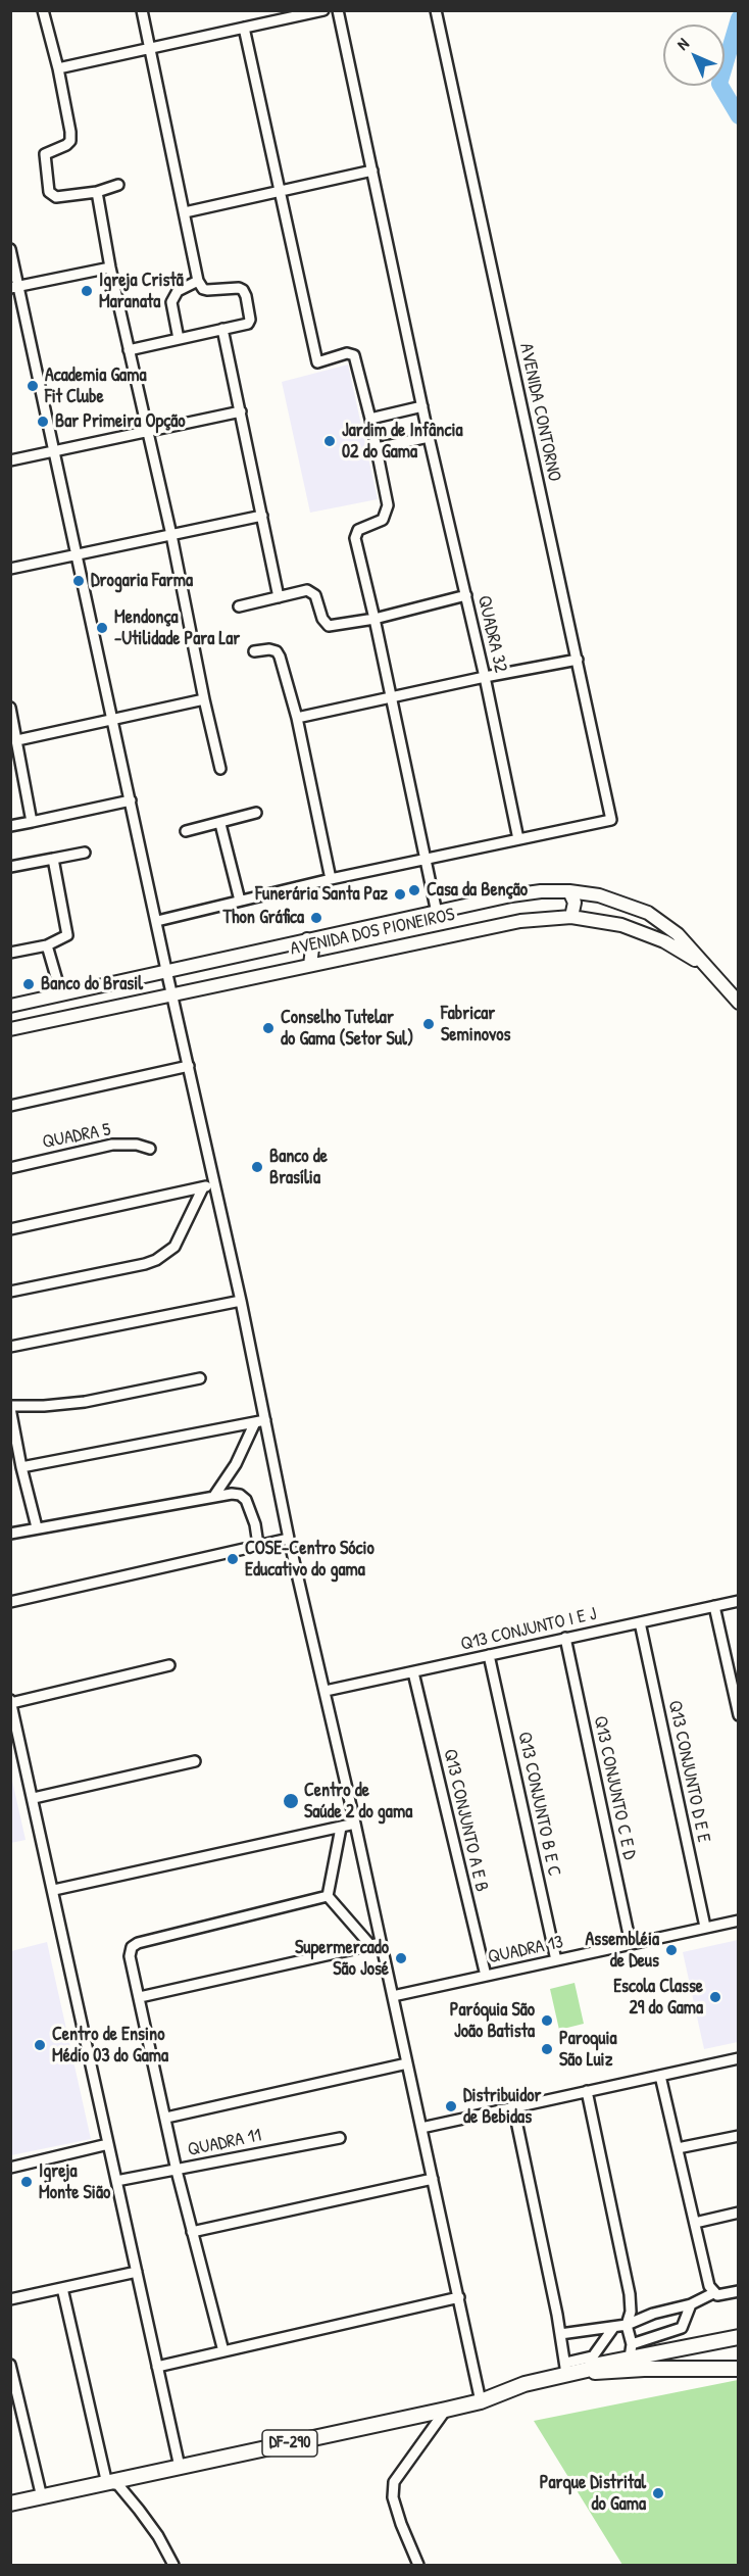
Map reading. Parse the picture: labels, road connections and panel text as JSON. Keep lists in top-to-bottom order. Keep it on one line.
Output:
{"streets":{"highway":["DF-290"],"main road":["AVENIDA DOS PIONEIROS"],"street":["AVENIDA CONTORNO","QUADRA 32","QUADRA 5","Q13 CONJUNTO I E J","Q13 CONJUNTO D E E","Q13 CONJUNTO C E D","Q13 CONJUNTO B E C","Q13 CONJUNTO A E B","QUADRA 13","QUADRA 11"]},"crossings":[["AVENIDA CONTORNO","QUADRA 32"],["Q13 CONJUNTO I E J","Q13 CONJUNTO D E E"],["Q13 CONJUNTO I E J","Q13 CONJUNTO C E D"],["Q13 CONJUNTO I E J","Q13 CONJUNTO B E C"],["Q13 CONJUNTO I E J","Q13 CONJUNTO A E B"],["Q13 CONJUNTO D E E","QUADRA 13"],["Q13 CONJUNTO C E D","QUADRA 13"],["Q13 CONJUNTO B E C","QUADRA 13"],["Q13 CONJUNTO A E B","QUADRA 13"]],"places":["Igreja Cristã Maranata","Academia Gama Fit Clube","Bar Primeira Opção","Jardim de Infância 02 do Gama","Drogaria Farma","Mendonça -Utilidade Para Lar","Casa da Benção","Funerária Santa Paz","Thon Gráfica","Banco do Brasil","Fabricar Seminovos","Conselho Tutelar do Gama (Setor Sul)","Banco de Brasília","COSE-Centro Sócio Educativo do gama","Centro de Saúde 2 do gama","Assembléia de Deus","Supermercado São José","Escola Classe 29 do Gama","Paróquia São João Batista","Centro de Ensino Médio 03 do Gama","Paroquia São Luiz","Distribuidor de Bebidas","Igreja Monte Sião","Parque Distrital do Gama"],"north":"top left"}
